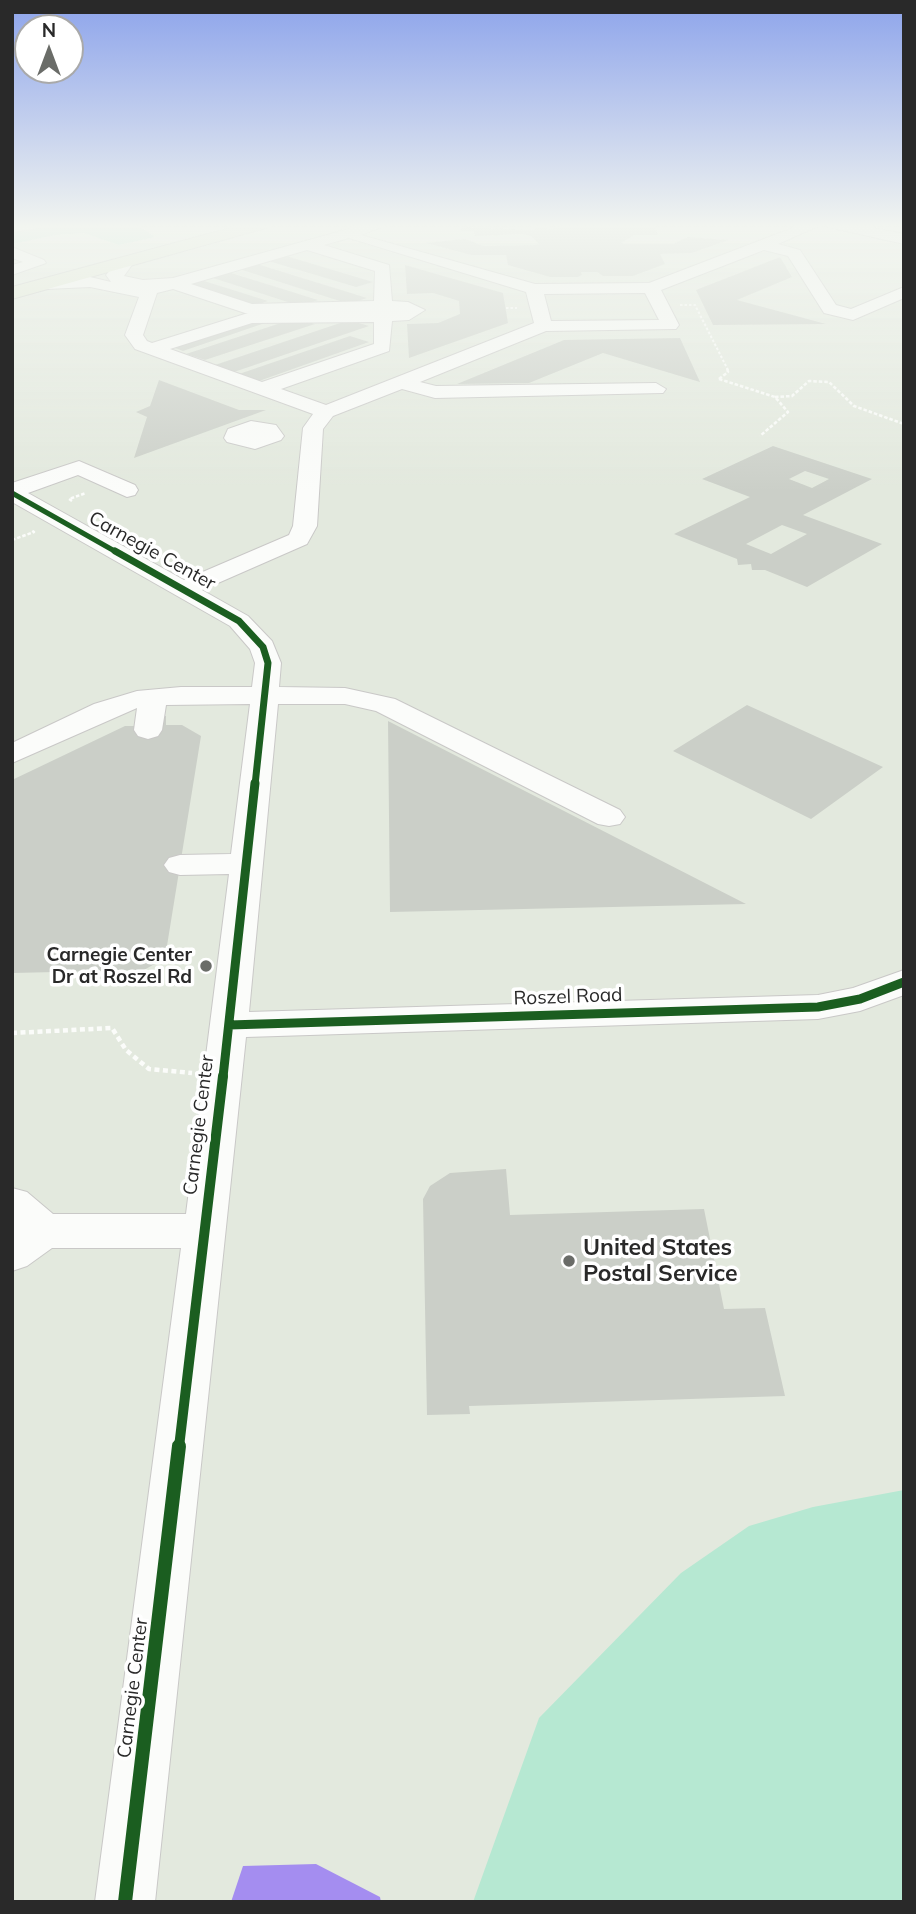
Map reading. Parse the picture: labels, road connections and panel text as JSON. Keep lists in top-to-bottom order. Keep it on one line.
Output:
{"streets":{"street":["Carnegie Center","Roszel Road"]},"crossings":[["Carnegie Center","Roszel Road"]],"places":["Carnegie Center Dr at Roszel Rd","United States Postal Service"],"north":"top"}
